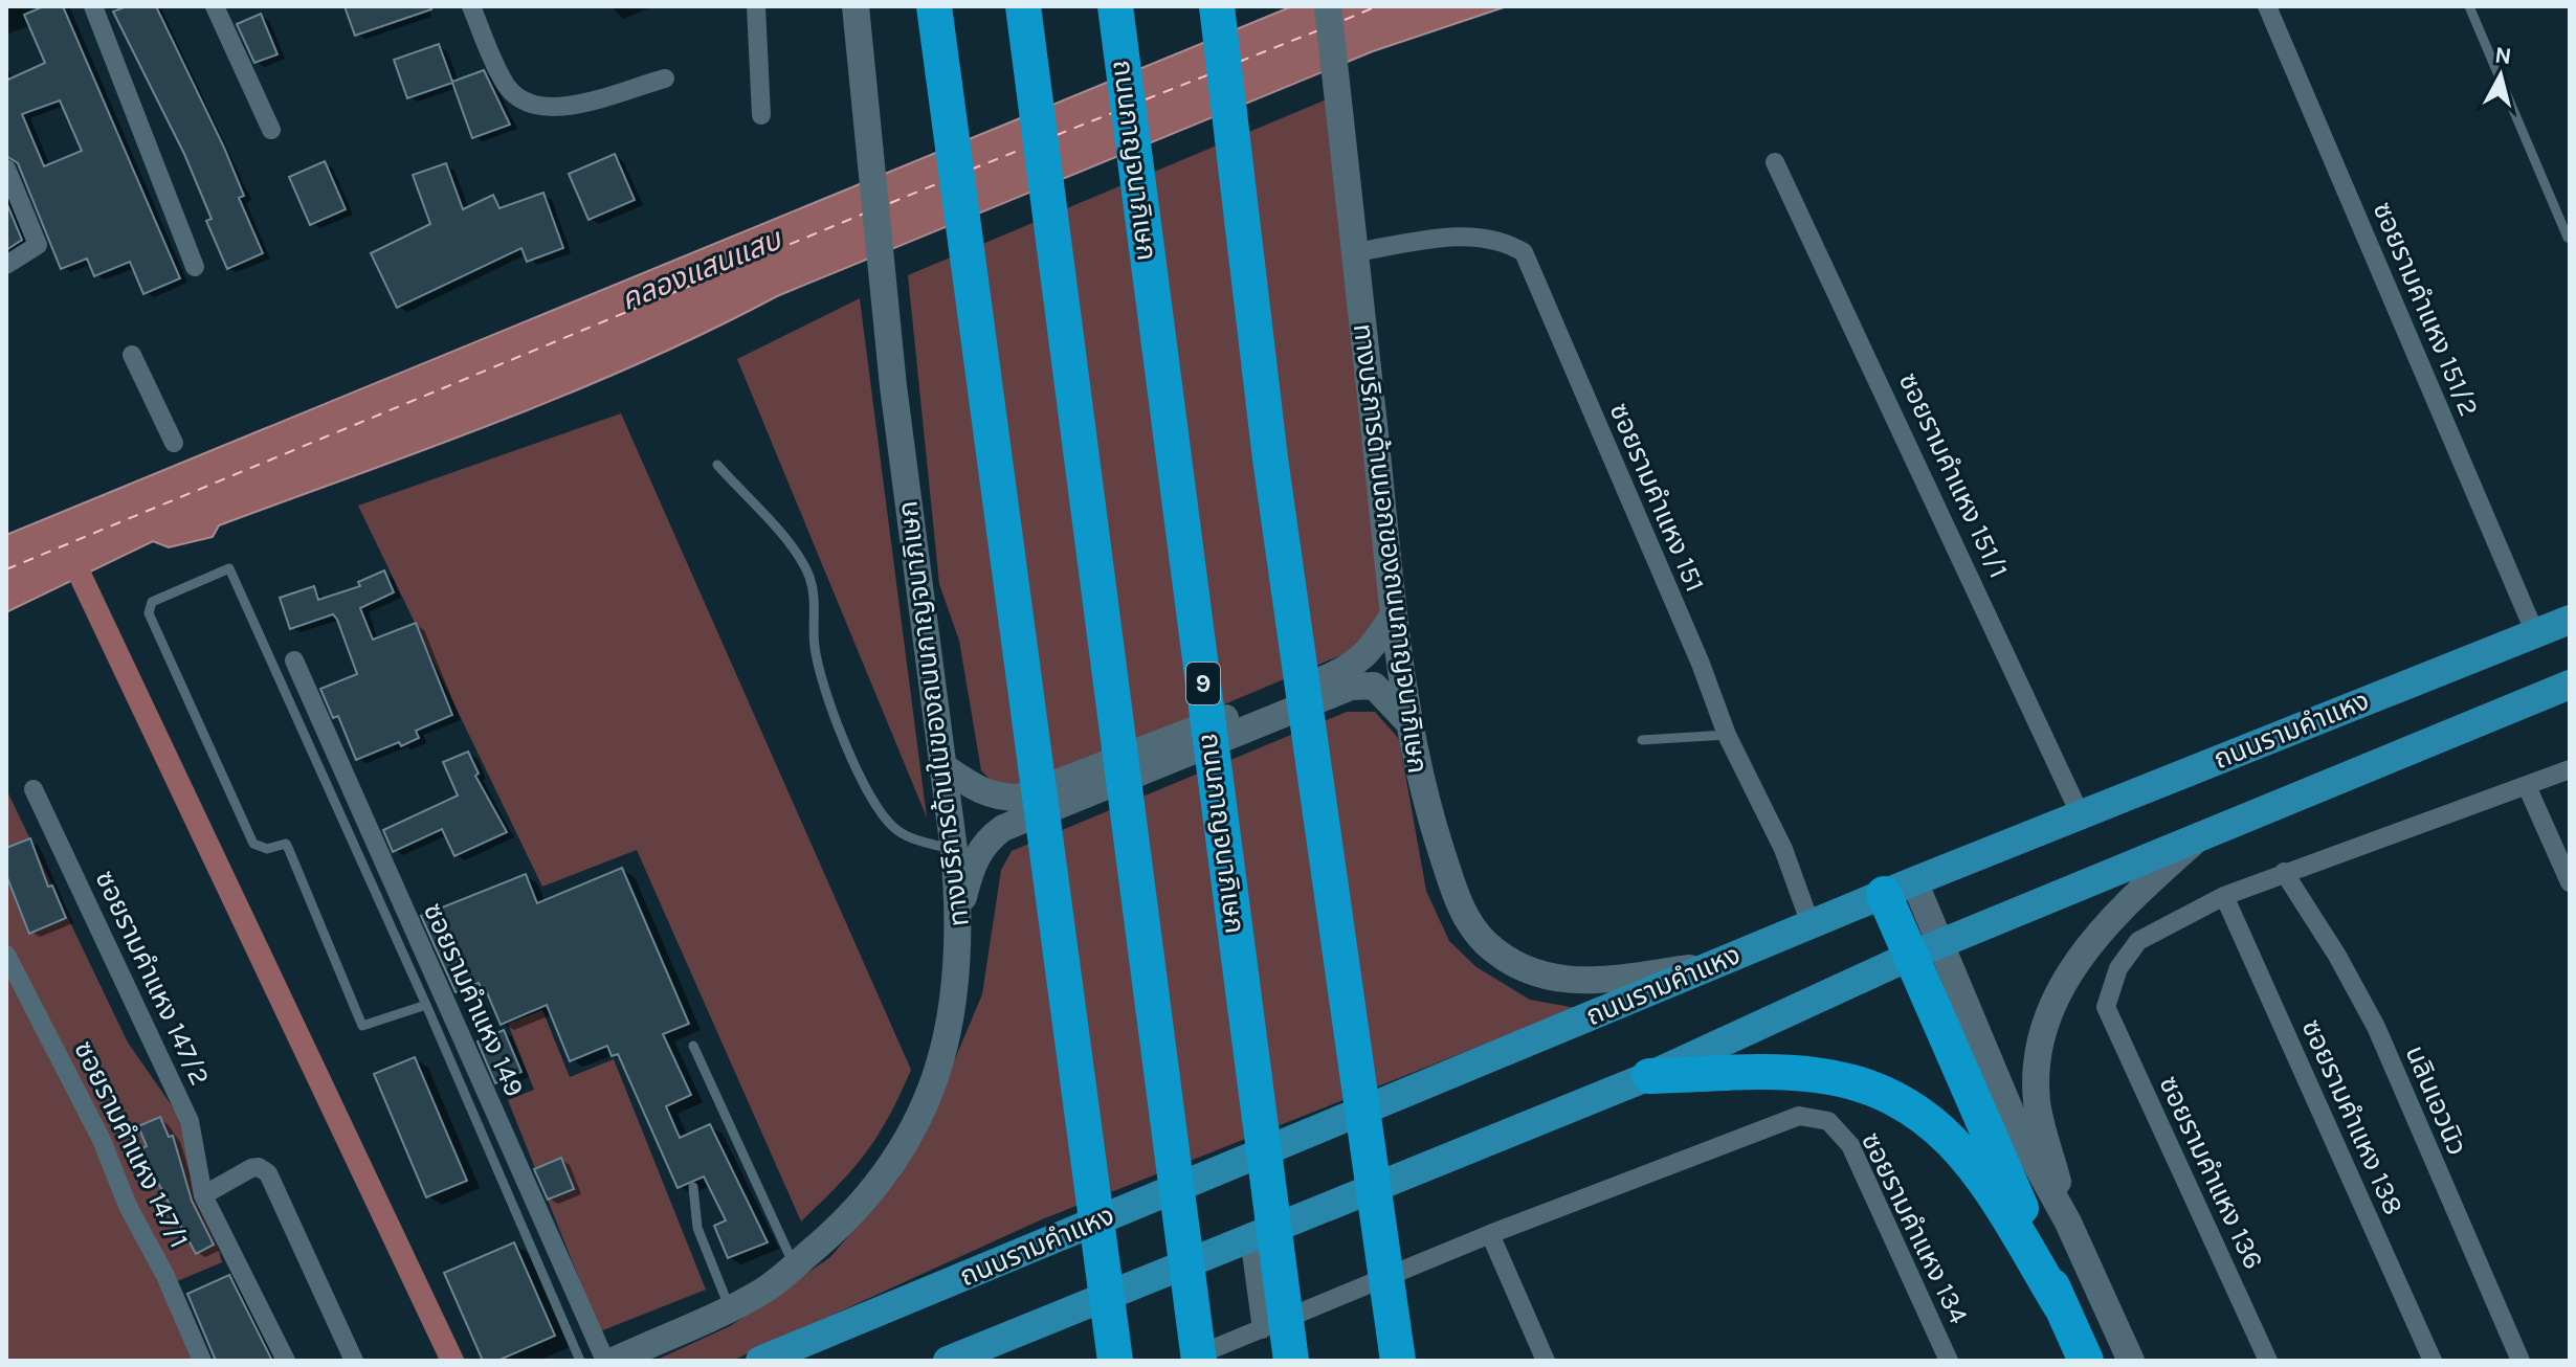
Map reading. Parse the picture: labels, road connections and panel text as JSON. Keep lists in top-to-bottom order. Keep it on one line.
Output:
{"streets":{"highway":["ถนนกาญจนาภิเษก","9"],"main road":["ทางบริการด้านนอกของถนนกาญจนาภิเษก","ทางบริการด้านในของถนนกาญจนาภิเษก","ถนนรามคำแหง"],"street":["ซอยรามคำแหง 151/2","ซอยรามคำแหง 151/1","ซอยรามคำแหง 151","ซอยรามคำแหง 147/2","ซอยรามคำแหง 149","นลินเอวนิว","ซอยรามคำแหง 138","ซอยรามคำแหง 147/1","ซอยรามคำแหง 136","ซอยรามคำแหง 134"]},"crossings":[["ซอยรามคำแหง 151/2","ถนนรามคำแหง"],["ซอยรามคำแหง 151/1","ถนนรามคำแหง"],["ซอยรามคำแหง 151","ทางบริการด้านนอกของถนนกาญจนาภิเษก"],["ซอยรามคำแหง 151","ถนนรามคำแหง"],["ทางบริการด้านนอกของถนนกาญจนาภิเษก","ถนนรามคำแหง"],["ซอยรามคำแหง 138","ซอยรามคำแหง 136"]],"water":["คลองแสนแสบ"],"north":"top"}
